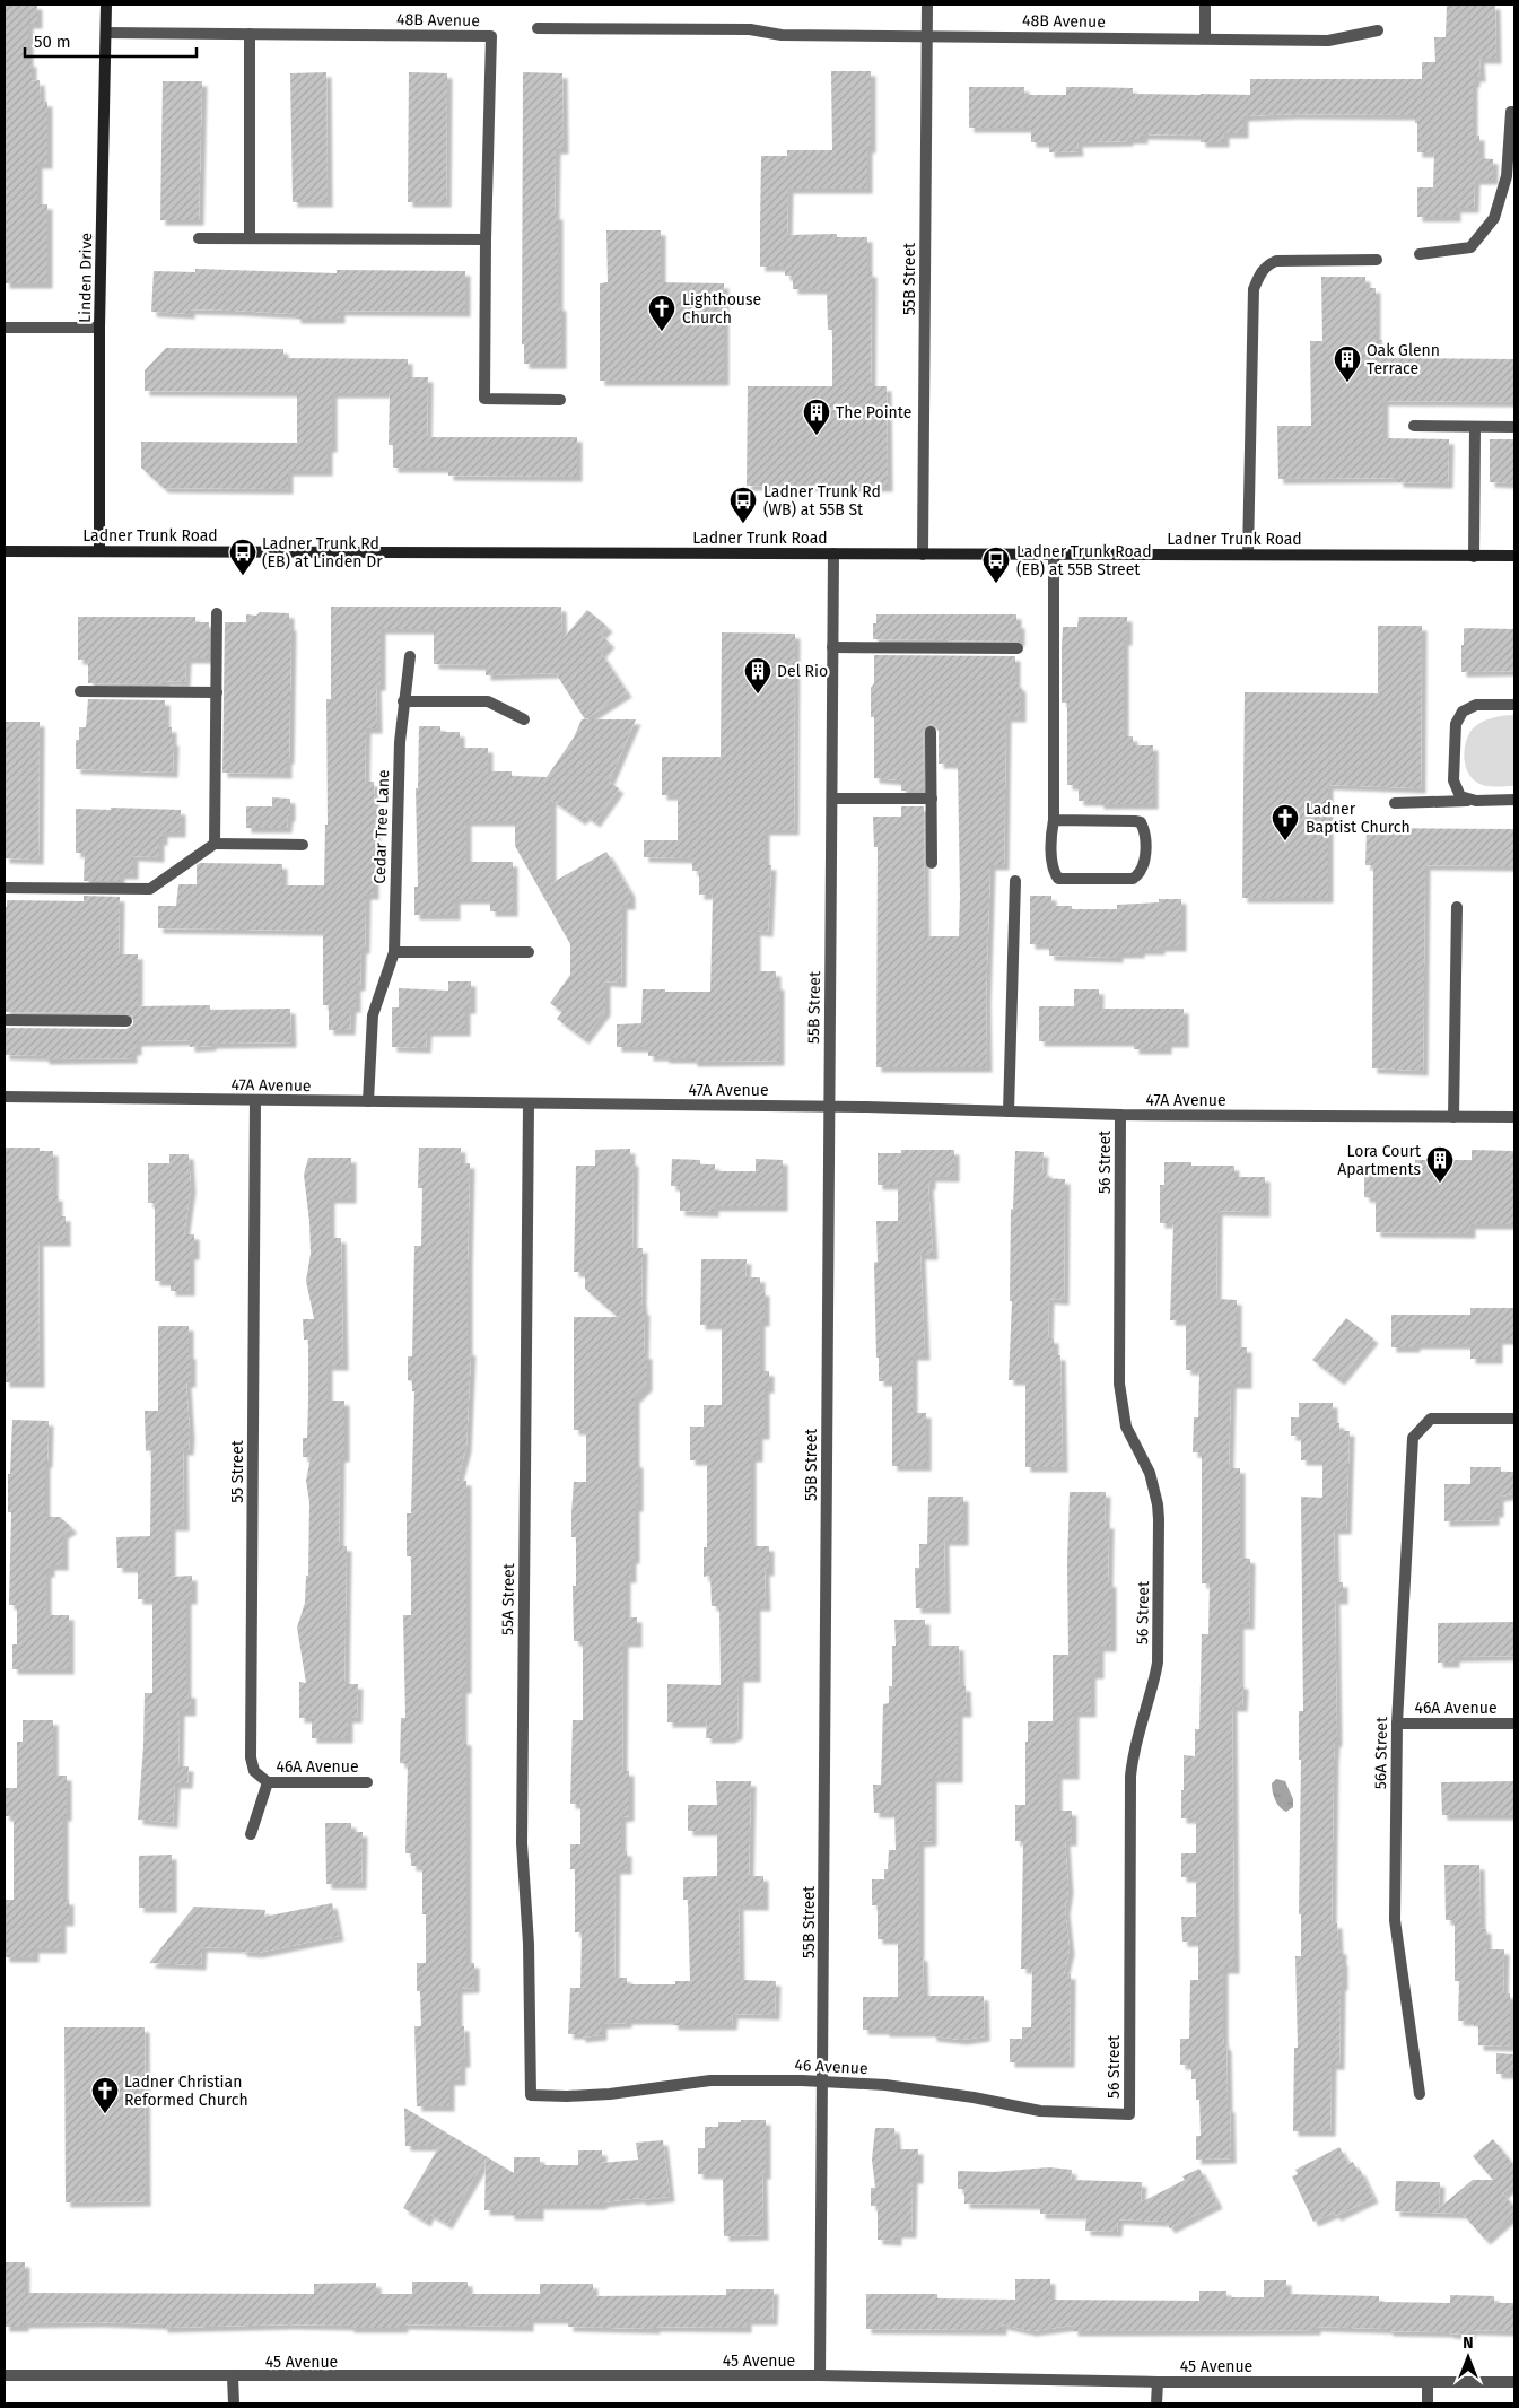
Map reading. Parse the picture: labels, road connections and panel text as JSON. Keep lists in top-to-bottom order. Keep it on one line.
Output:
{"streets":{"main road":["Linden Drive","Ladner Trunk Road"],"street":["48B Avenue","55B Street","Cedar Tree Lane","47A Avenue","56 Street","55 Street","55A Street","46A Avenue","56A Street","46 Avenue","45 Avenue"]},"crossings":[["48B Avenue","Linden Drive"],["48B Avenue","55B Street"],["Linden Drive","Ladner Trunk Road"],["55B Street","Ladner Trunk Road"],["55B Street","47A Avenue"],["55B Street","46 Avenue"],["55B Street","45 Avenue"],["Cedar Tree Lane","47A Avenue"],["47A Avenue","56 Street"],["47A Avenue","55 Street"],["47A Avenue","55A Street"],["56 Street","46 Avenue"],["55 Street","46A Avenue"],["55A Street","46 Avenue"],["46A Avenue","56A Street"]],"places":{"church":["Lighthouse Church","Ladner Baptist Church","Ladner Christian Reformed Church"],"building":["Oak Glenn Terrace","The Pointe","Del Rio","Lora Court Apartments"],"bus stop":["Ladner Trunk Rd (WB) at 55B St","Ladner Trunk Rd (EB) at Linden Dr","Ladner Trunk Road (EB) at 55B Street"]},"scale_bar":"50 m","north":"top"}
